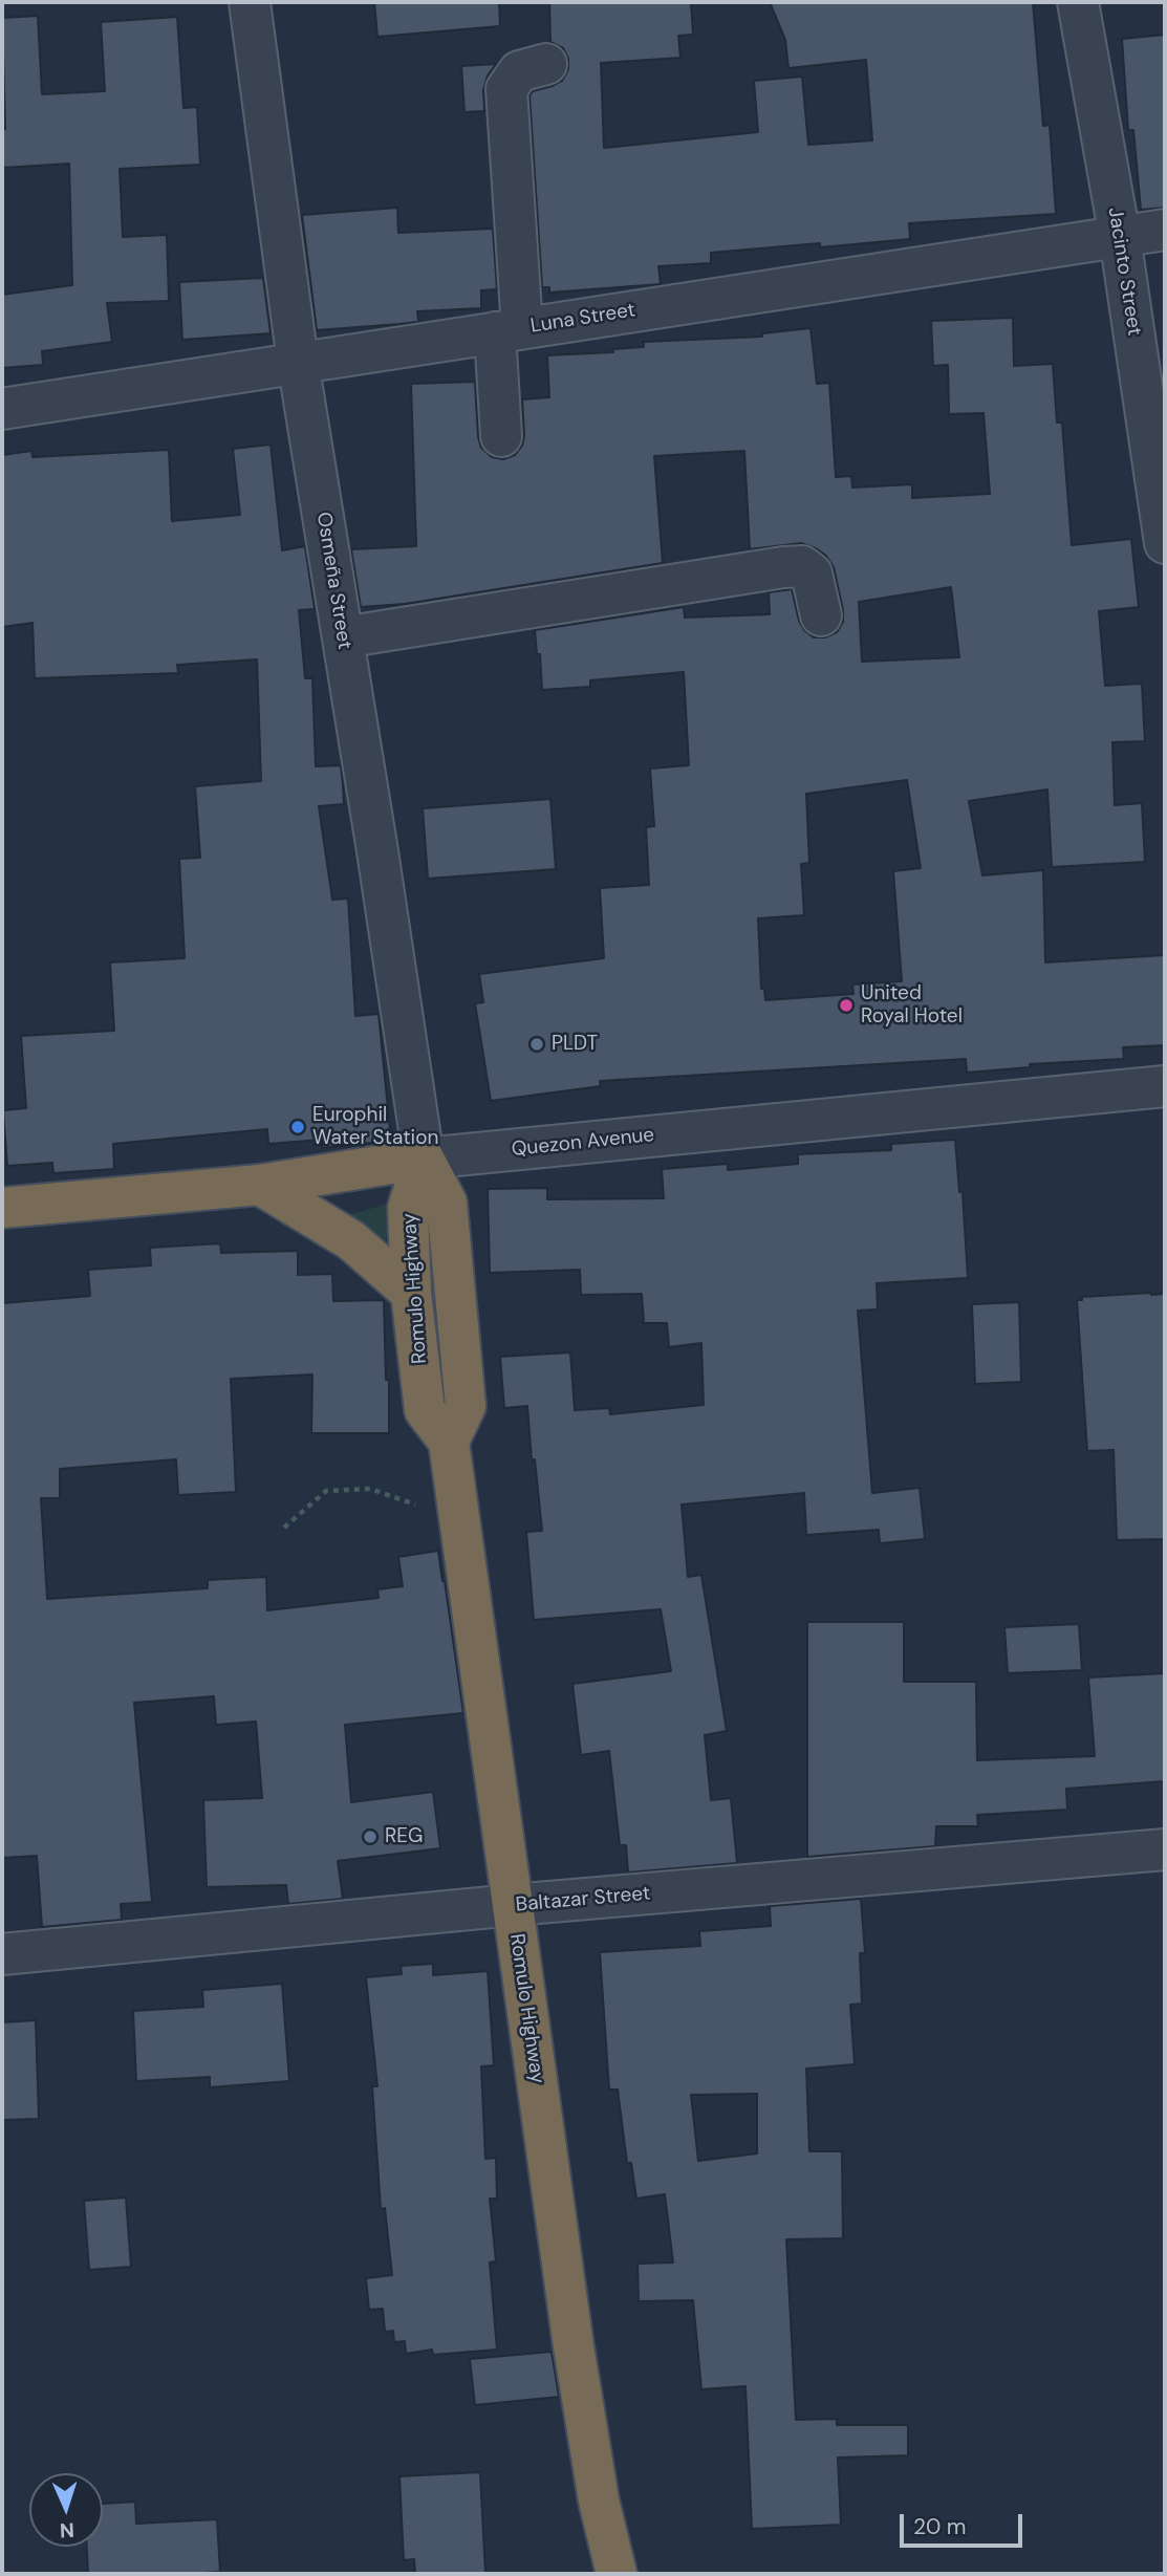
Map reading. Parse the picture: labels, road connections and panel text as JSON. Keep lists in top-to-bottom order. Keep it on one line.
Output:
{"streets":{"highway":["Quezon Avenue","Romulo Highway"],"street":["Jacinto Street","Luna Street","Osmeña Street","Baltazar Street"]},"crossings":[["Jacinto Street","Luna Street"],["Luna Street","Osmeña Street"],["Osmeña Street","Quezon Avenue"],["Osmeña Street","Romulo Highway"],["Quezon Avenue","Romulo Highway"],["Romulo Highway","Baltazar Street"]],"places":["United Royal Hotel","PLDT","Europhil Water Station","REG"],"scale_bar":"20 m","north":"bottom"}
